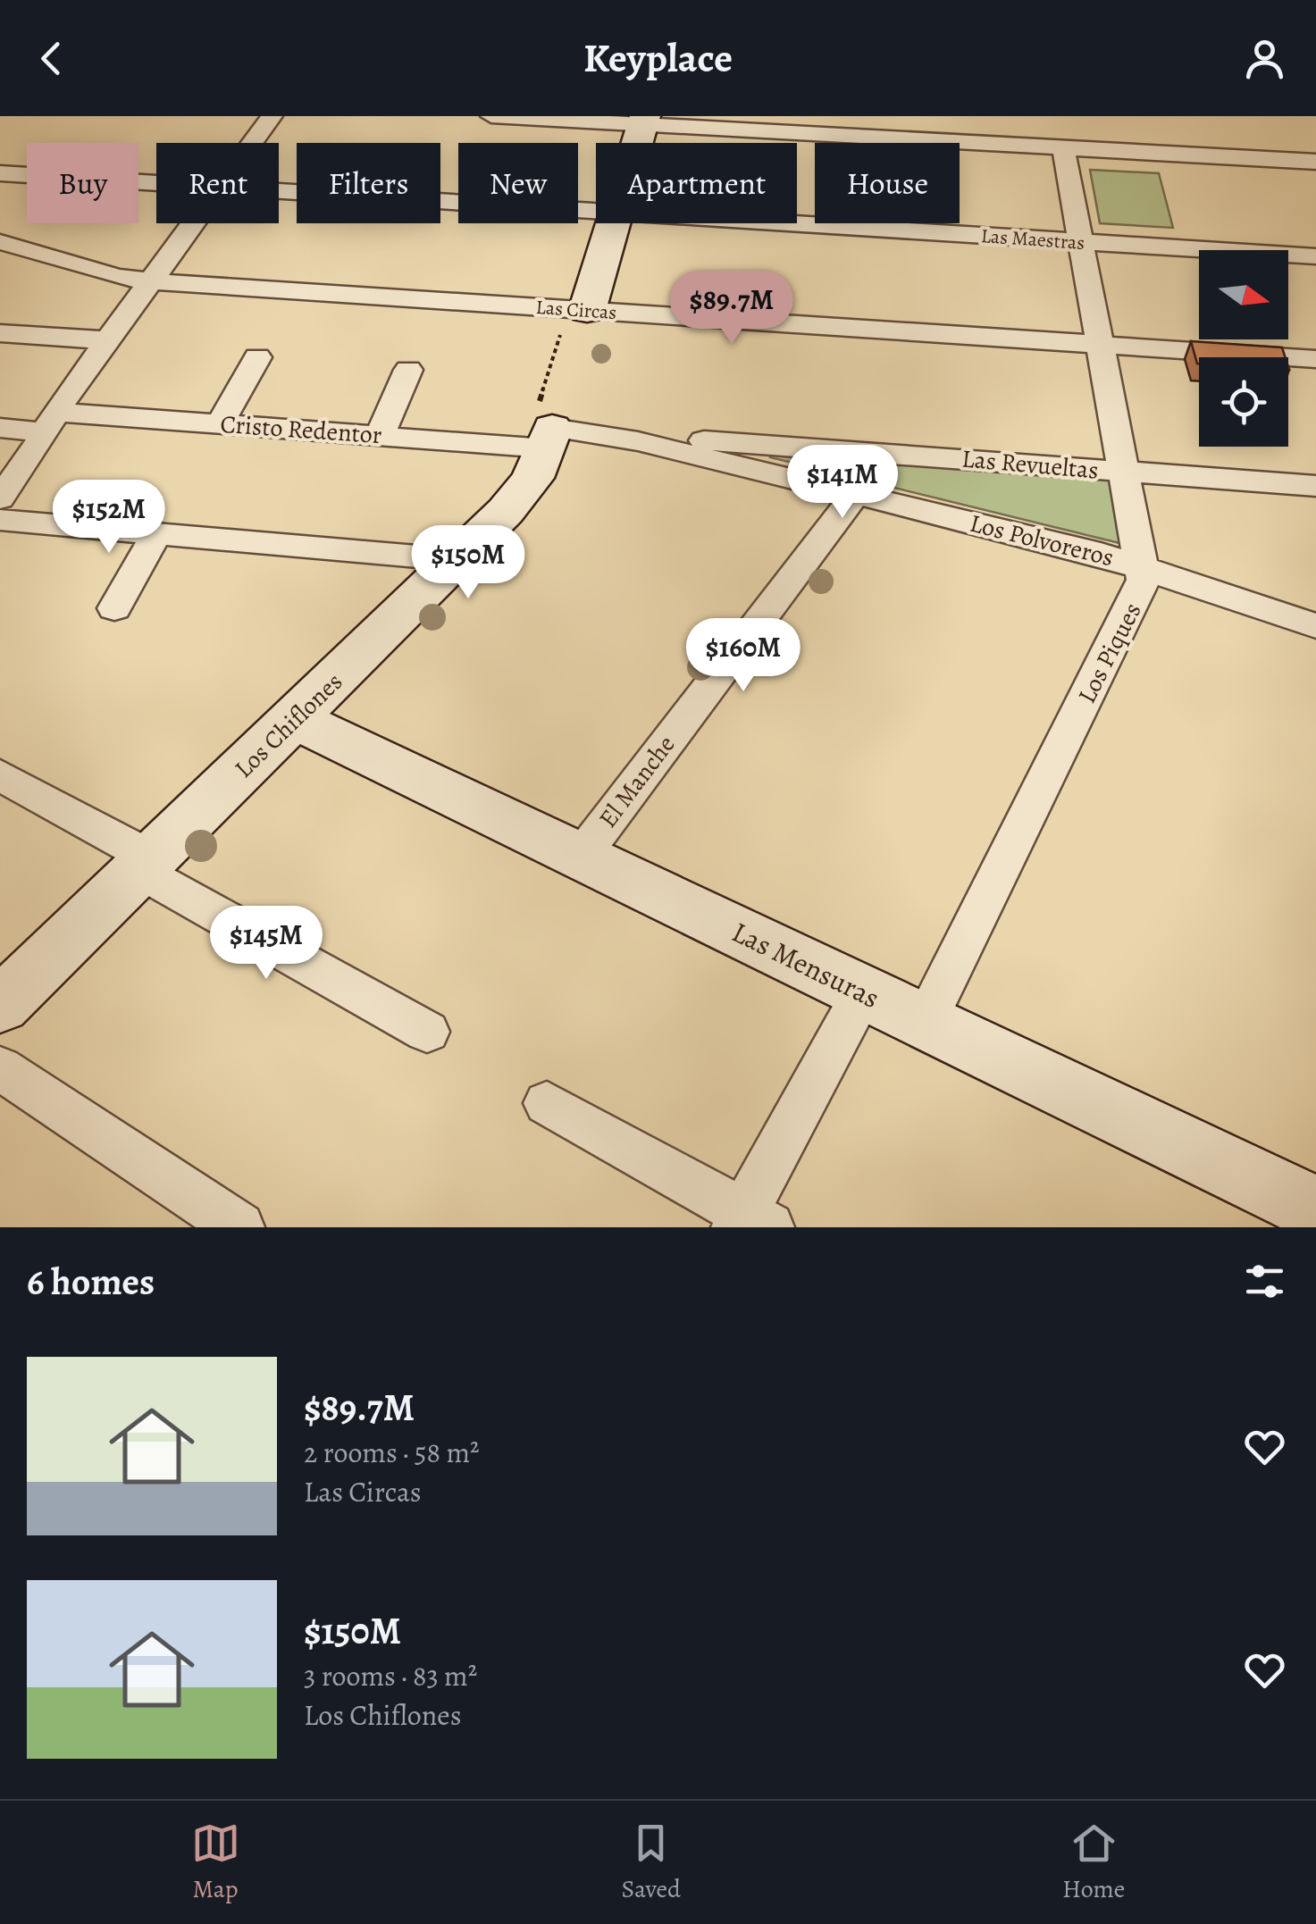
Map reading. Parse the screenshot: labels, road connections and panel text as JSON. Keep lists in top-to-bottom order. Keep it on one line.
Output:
{"streets":{"street":["Las Maestras","Las Circas","Cristo Redentor","Las Revueltas","Los Polvoreros","Los Piques","Los Chiflones","El Manche","Las Mensuras"]},"crossings":[["Las Maestras","Los Piques"],["Las Circas","Los Piques"],["Cristo Redentor","Los Polvoreros"],["Cristo Redentor","Los Chiflones"],["Las Revueltas","Los Polvoreros"],["Las Revueltas","Los Piques"],["Los Polvoreros","Los Piques"],["Los Polvoreros","Los Chiflones"],["Los Polvoreros","El Manche"],["Los Piques","Las Mensuras"],["Los Chiflones","Las Mensuras"],["El Manche","Las Mensuras"]],"north":"right","page":{"header":"Keyplace","chip":["Buy","Rent","Filters","New","Apartment","House"],"price":["$89.7M","$141M","$152M","$150M","$160M","$145M"],"heading":"6 homes","list":[{"name":"$89.7M","note":"2 rooms · 58 m² · Las Circas"},{"name":"$150M","note":"3 rooms · 83 m² · Los Chiflones"}],"tabs":["Map","Saved","Home"]}}
